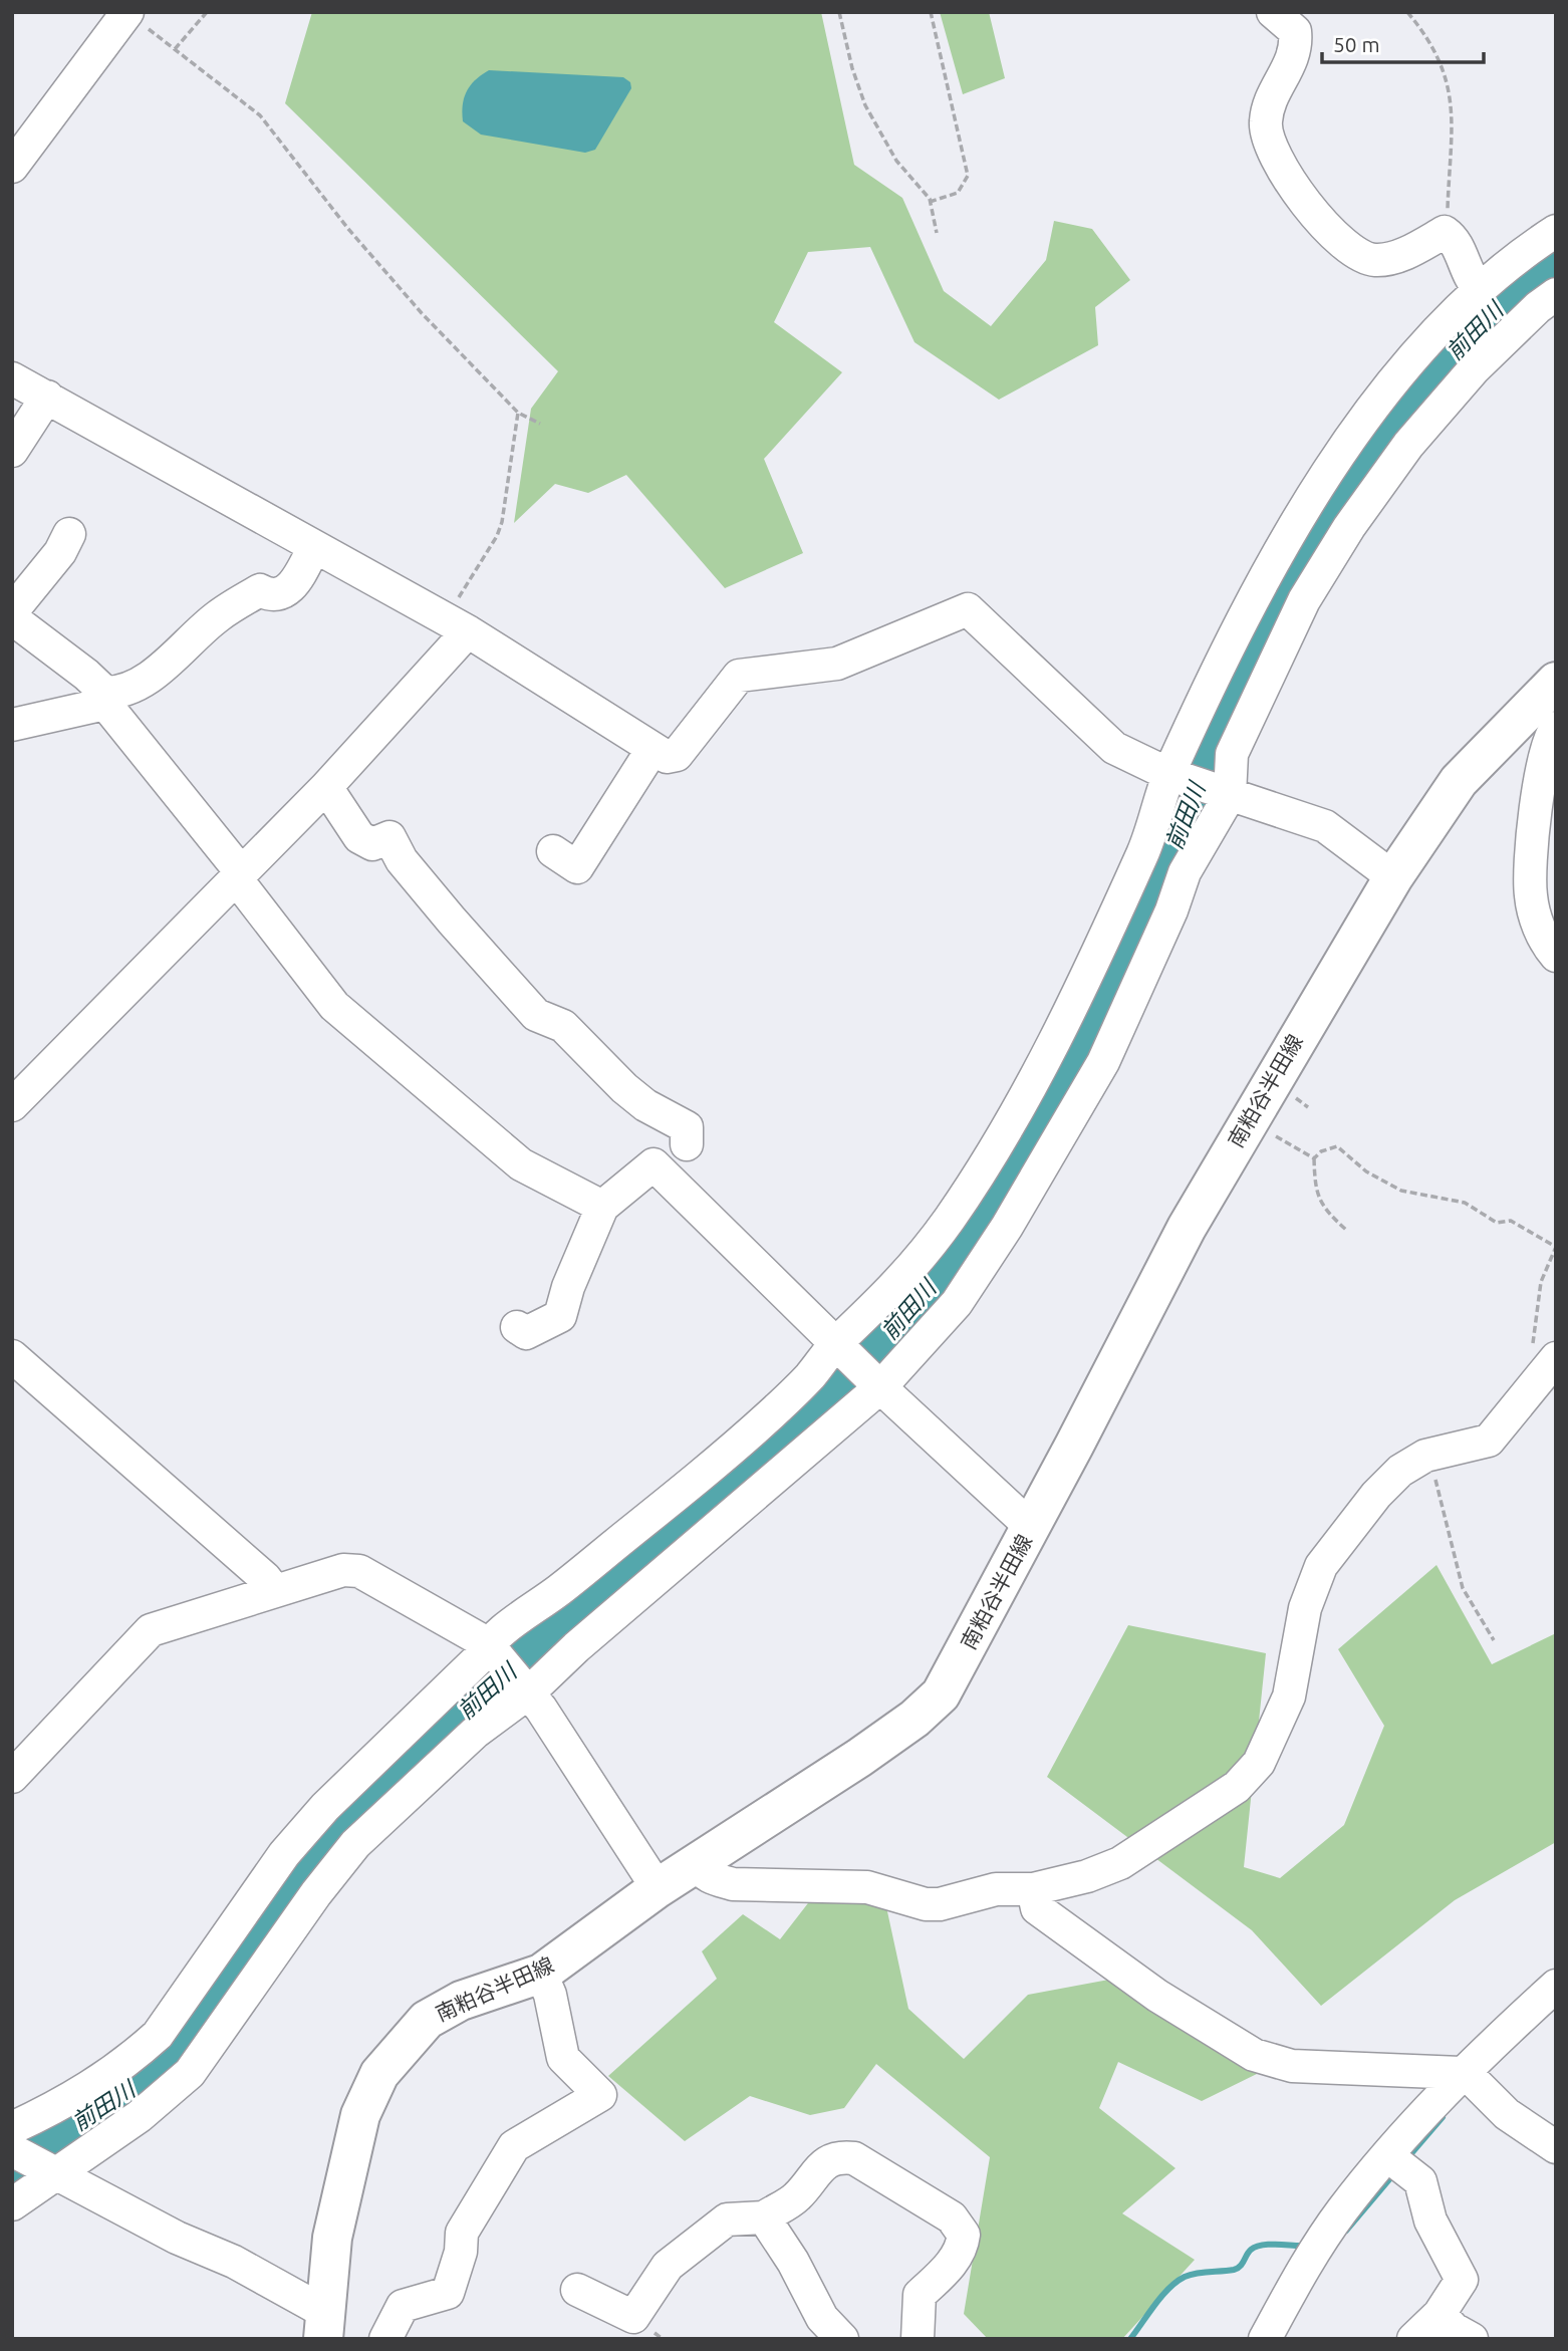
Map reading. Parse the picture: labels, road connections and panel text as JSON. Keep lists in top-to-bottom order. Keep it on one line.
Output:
{"streets":{"main road":["南粕谷半田線"]},"water":["前田川"],"scale_bar":"50 m"}
